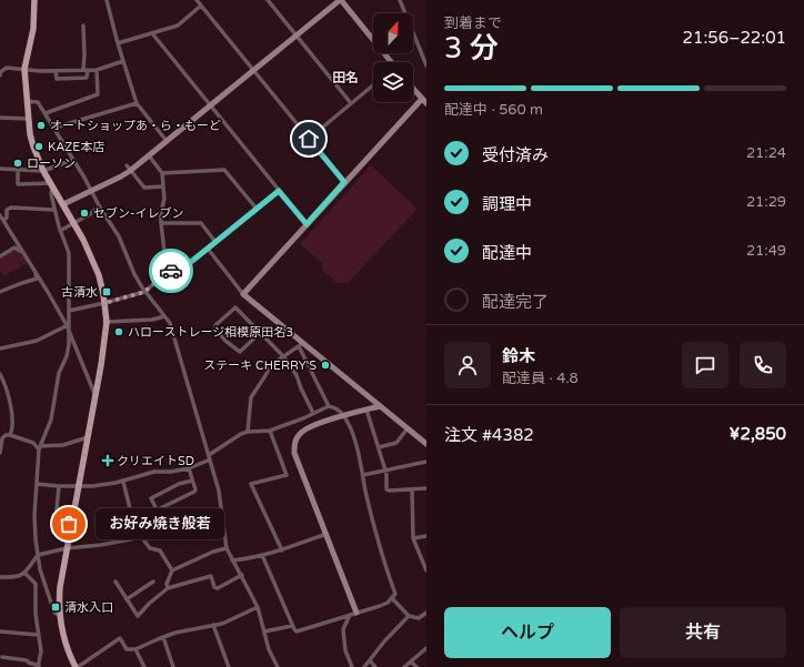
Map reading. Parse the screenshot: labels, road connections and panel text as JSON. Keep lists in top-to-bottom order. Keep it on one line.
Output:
{"districts":["田名"],"places":{"other":["オートショップあ・ら・もーど","KAZE本店","ローソン","セブン-イレブン","ハローストレージ相模原田名3","ステーキ CHERRY'S","お好み焼き般若"],"transit":["古清水","清水入口"],"health":["クリエイトSD"]},"north":"top","page":{"heading":["3 分","到着まで","21:56–22:01"],"panel":["鈴木","配達員 · 4.8","注文 #4382","¥2,850"],"bar":"配達中 · 560 m","list":[["受付済み","21:24"],["調理中","21:29"],["配達中","21:49"],"配達完了"],"bubble":"お好み焼き般若","buttons":["ヘルプ","共有"]}}
